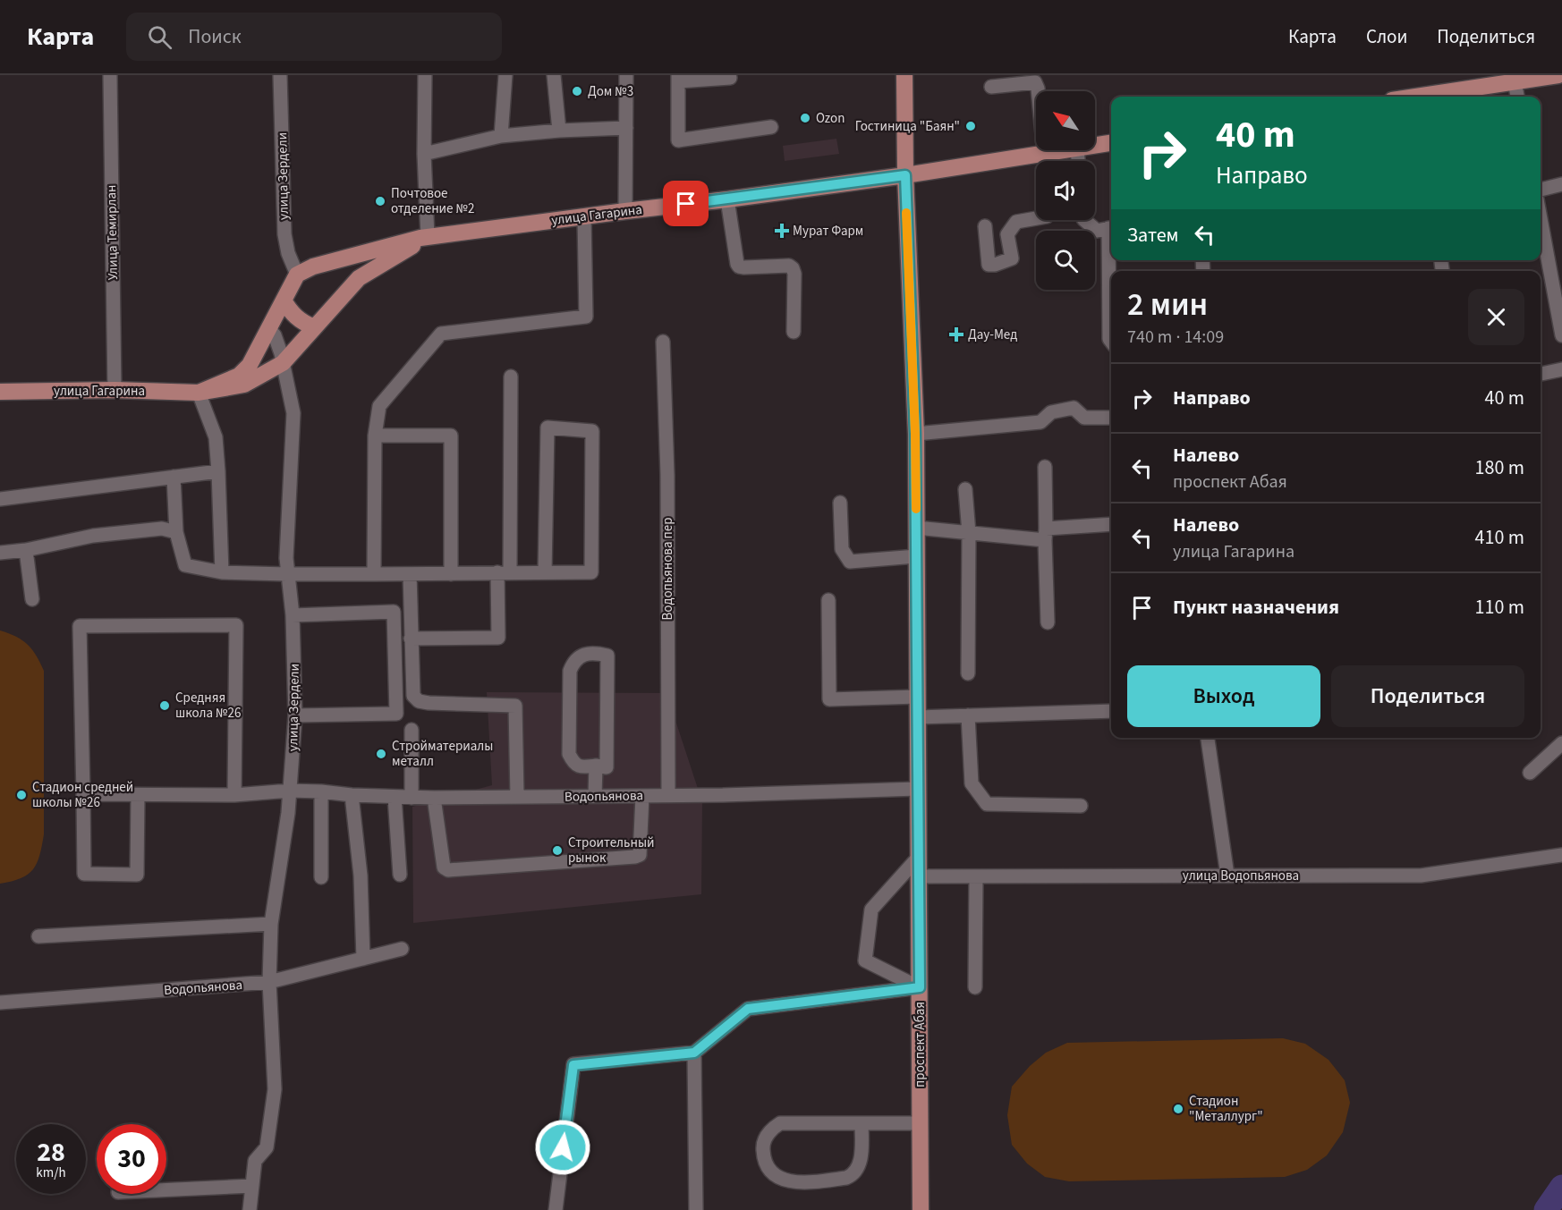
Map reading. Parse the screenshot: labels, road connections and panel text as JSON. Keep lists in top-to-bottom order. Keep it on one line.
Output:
{"streets":{"main road":["улица Гагарина","проспект Абая"],"street":["улица Зердели","Улица Темирлан","Водопьянова пер","Водопьянова","улица Водопьянова"]},"crossings":[["улица Зердели","улица Гагарина"],["улица Зердели","Водопьянова"],["улица Гагарина","Улица Темирлан"],["улица Гагарина","проспект Абая"],["Водопьянова пер","Водопьянова"],["Водопьянова","проспект Абая"],["улица Водопьянова","проспект Абая"]],"places":{"other":["Дом №3","Ozon","Гостиница \"Баян\"","Почтовое отделение №2","Средняя школа №26","Стройматериалы металл","Стадион средней школы №26","Строительный рынок","Стадион \"Металлург\""],"health":["Мурат Фарм","Дау-Мед"]},"north":"top left","page":{"header":"Карта","search":"Поиск","nav":["Карта","Слои","Поделиться"],"turn":["40 m","Направо"],"then":"Затем","heading":["2 мин","740 m · 14:09"],"list":[{"name":"Направо","value":"40 m"},{"name":"Налево","note":"проспект Абая","value":"180 m"},{"name":"Налево","note":"улица Гагарина","value":"410 m"},{"name":"Пункт назначения","value":"110 m"}],"buttons":["Выход","Поделиться"],"speed":"28 km/h","limit":"30"}}
